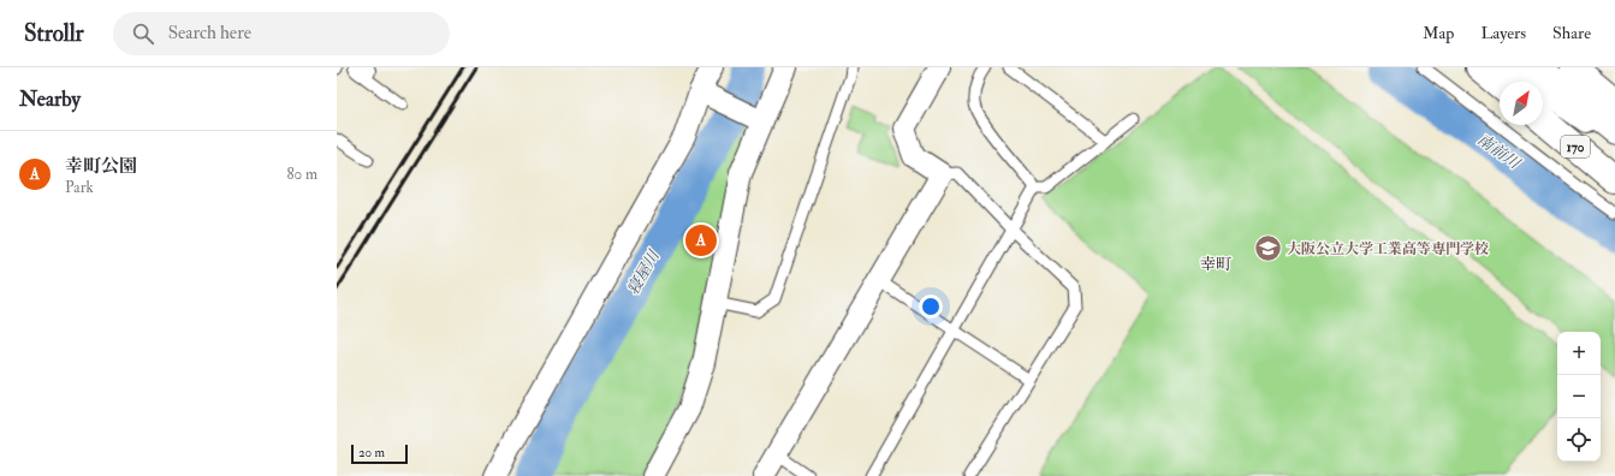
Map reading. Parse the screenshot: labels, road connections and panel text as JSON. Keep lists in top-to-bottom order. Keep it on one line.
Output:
{"streets":{"main road":["170"]},"districts":["幸町"],"water":["南前川","寝屋川"],"places":{"school or university":["大阪公立大学工業高等専門学校"]},"scale_bar":"20 m","north":"top right","page":{"header":"Strollr","search":"Search here","nav":["Map","Layers","Share"],"heading":"Nearby","list":[{"mark":"A","name":"幸町公園","note":"Park","value":"80 m"}],"pins":"A","map_buttons":["+","−"],"scale":"20 m"}}
